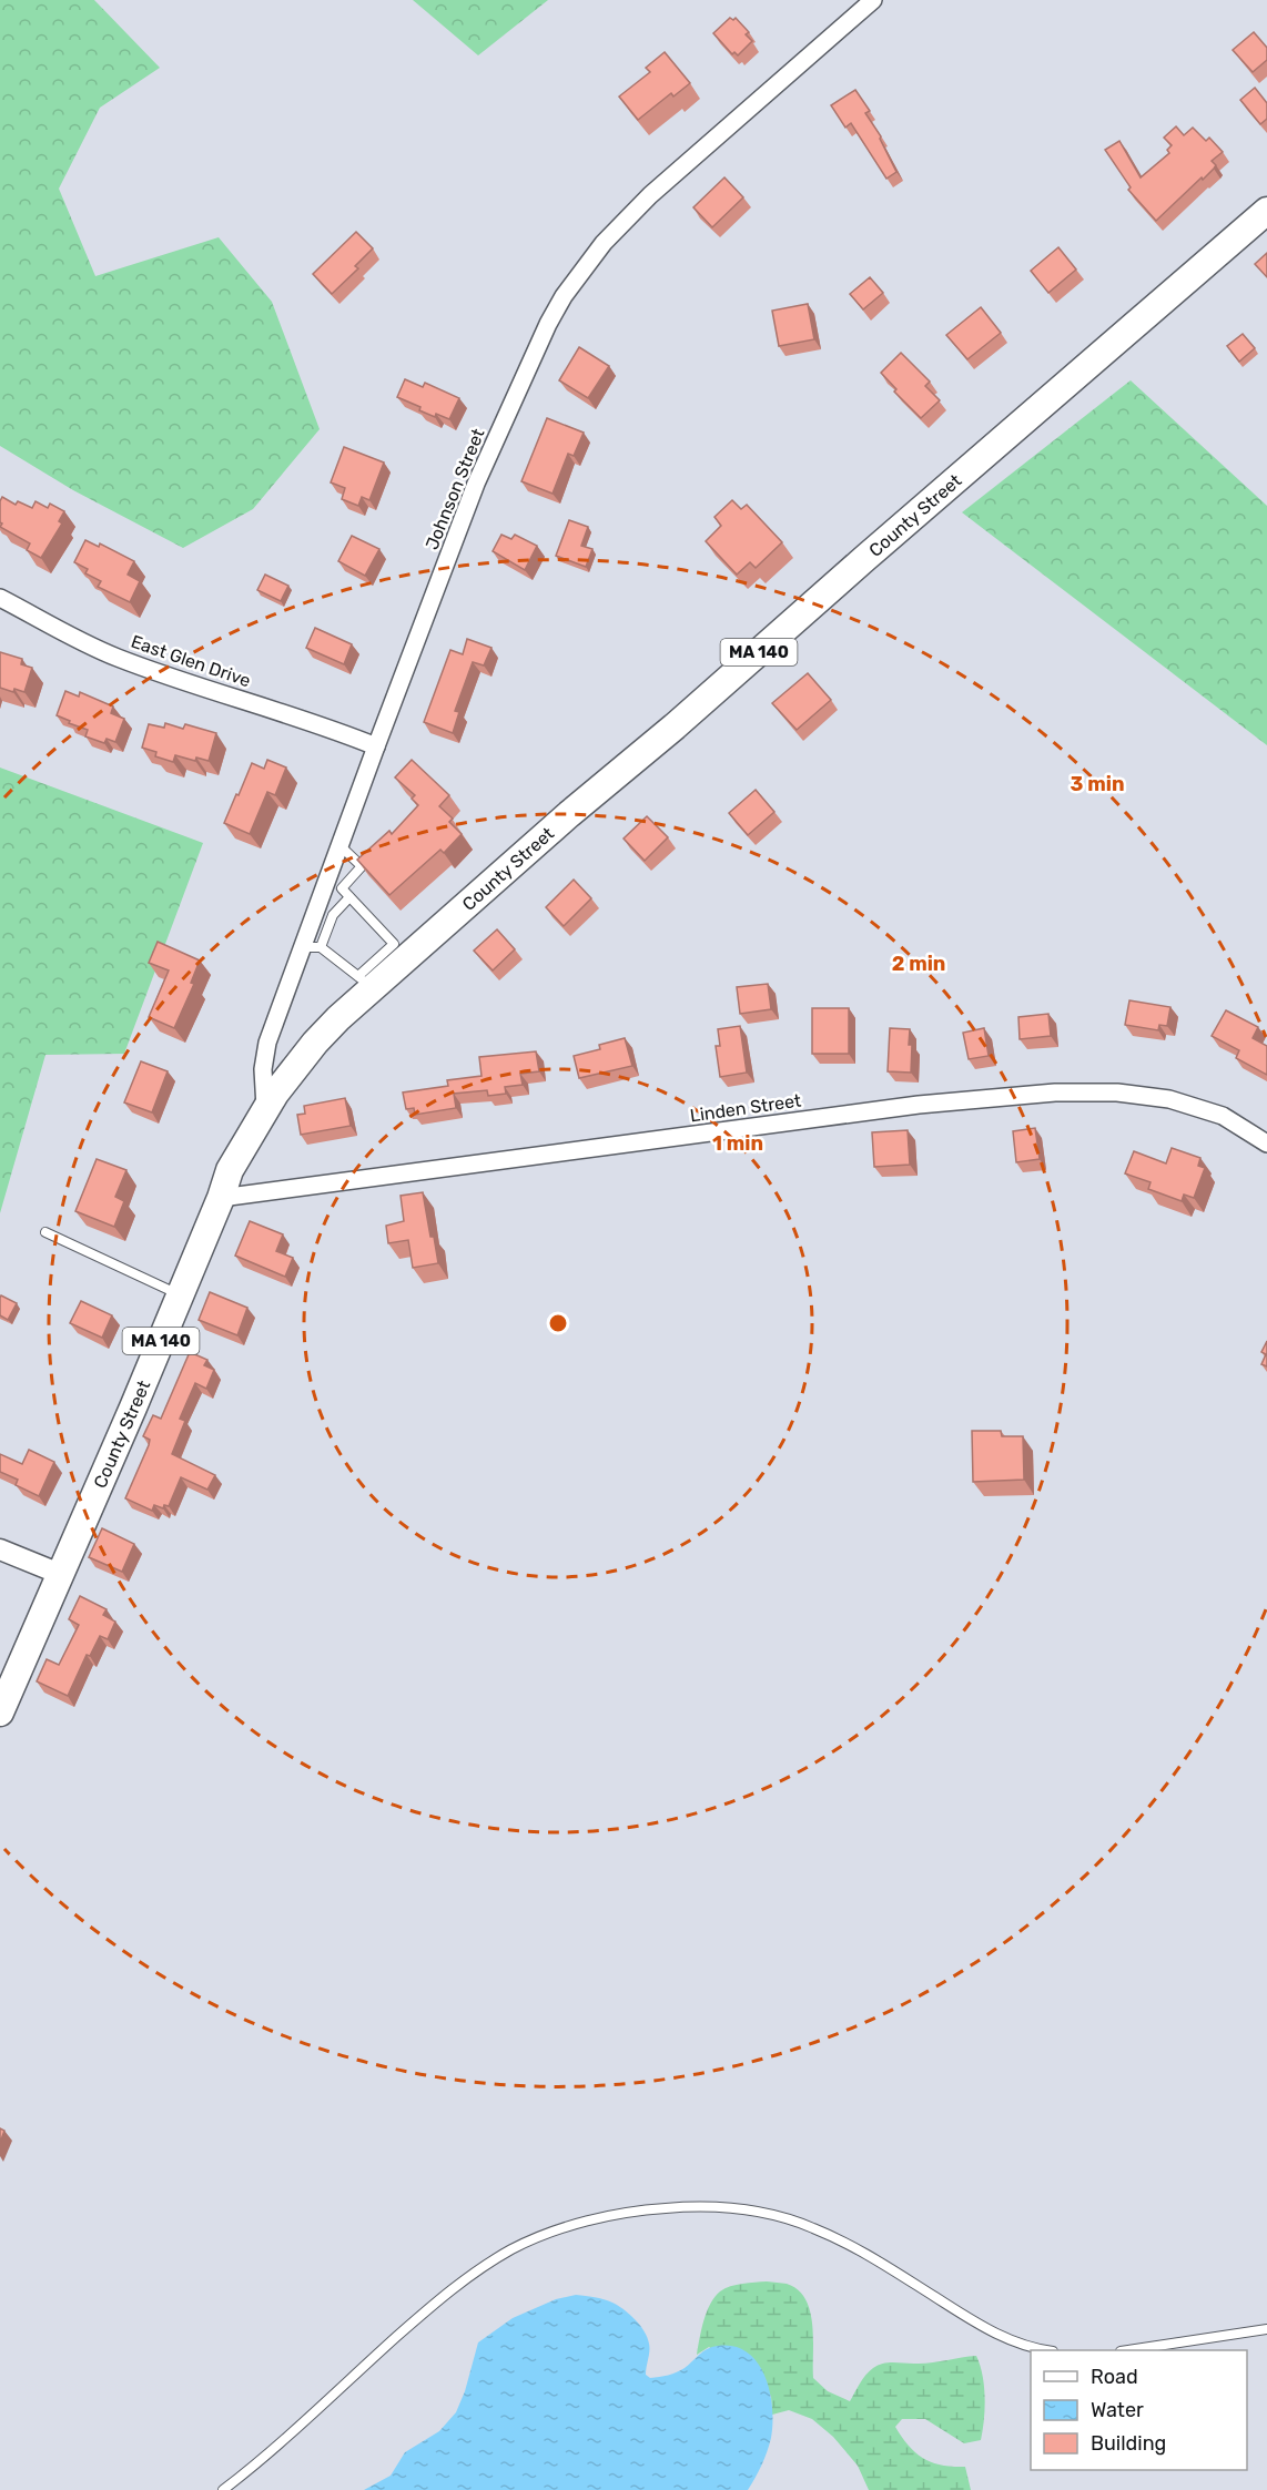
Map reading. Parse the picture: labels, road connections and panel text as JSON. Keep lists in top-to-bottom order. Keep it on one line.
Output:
{"streets":{"main road":["County Street","MA 140"],"street":["Johnson Street","East Glen Drive","Linden Street"]},"crossings":[["Johnson Street","County Street"],["Johnson Street","East Glen Drive"],["County Street","Linden Street"]],"legend":["Road","Water","Building"],"rings":["3 min","2 min","1 min"]}
